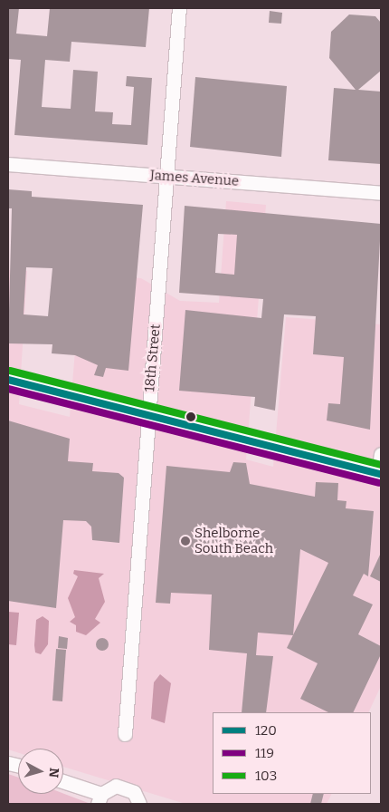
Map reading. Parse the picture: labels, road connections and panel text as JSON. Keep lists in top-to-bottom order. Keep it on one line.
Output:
{"streets":{"street":["James Avenue","18th Street"]},"crossings":[["James Avenue","18th Street"]],"places":["Shelborne South Beach"],"lines":["transit line 103","transit line 120","transit line 119"],"legend":["120","119","103"],"north":"right"}
